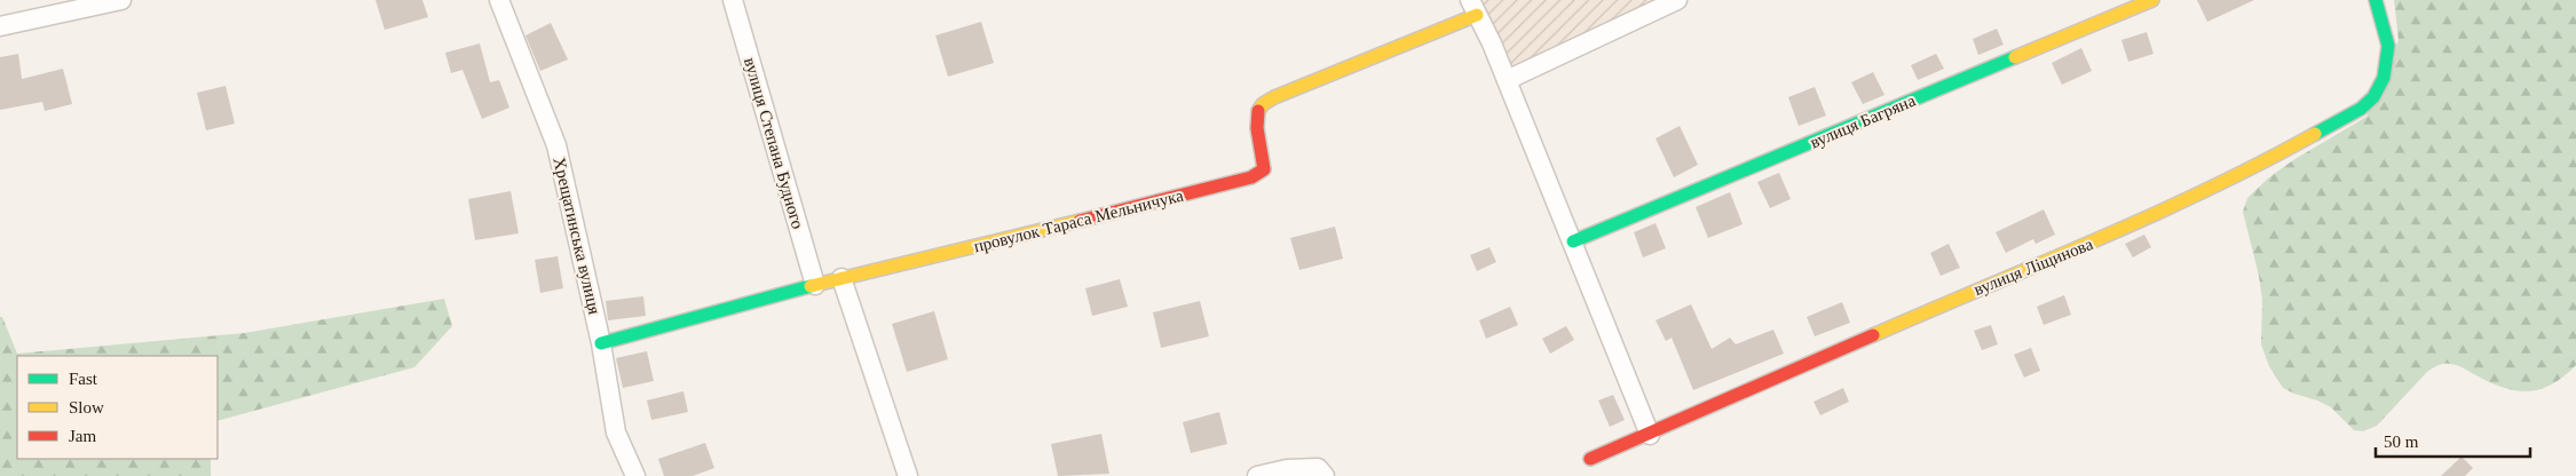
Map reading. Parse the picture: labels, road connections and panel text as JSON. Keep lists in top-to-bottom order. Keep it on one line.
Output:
{"streets":{"street":["вулиця Багряна","вулиця Степана Будного","провулок Тараса Мельничука","Хрещатинська вулиця","вулиця Ліщинова"]},"crossings":[["вулиця Степана Будного","провулок Тараса Мельничука"],["провулок Тараса Мельничука","Хрещатинська вулиця"]],"legend":["Fast","Slow","Jam"],"scale_bar":"50 m"}
